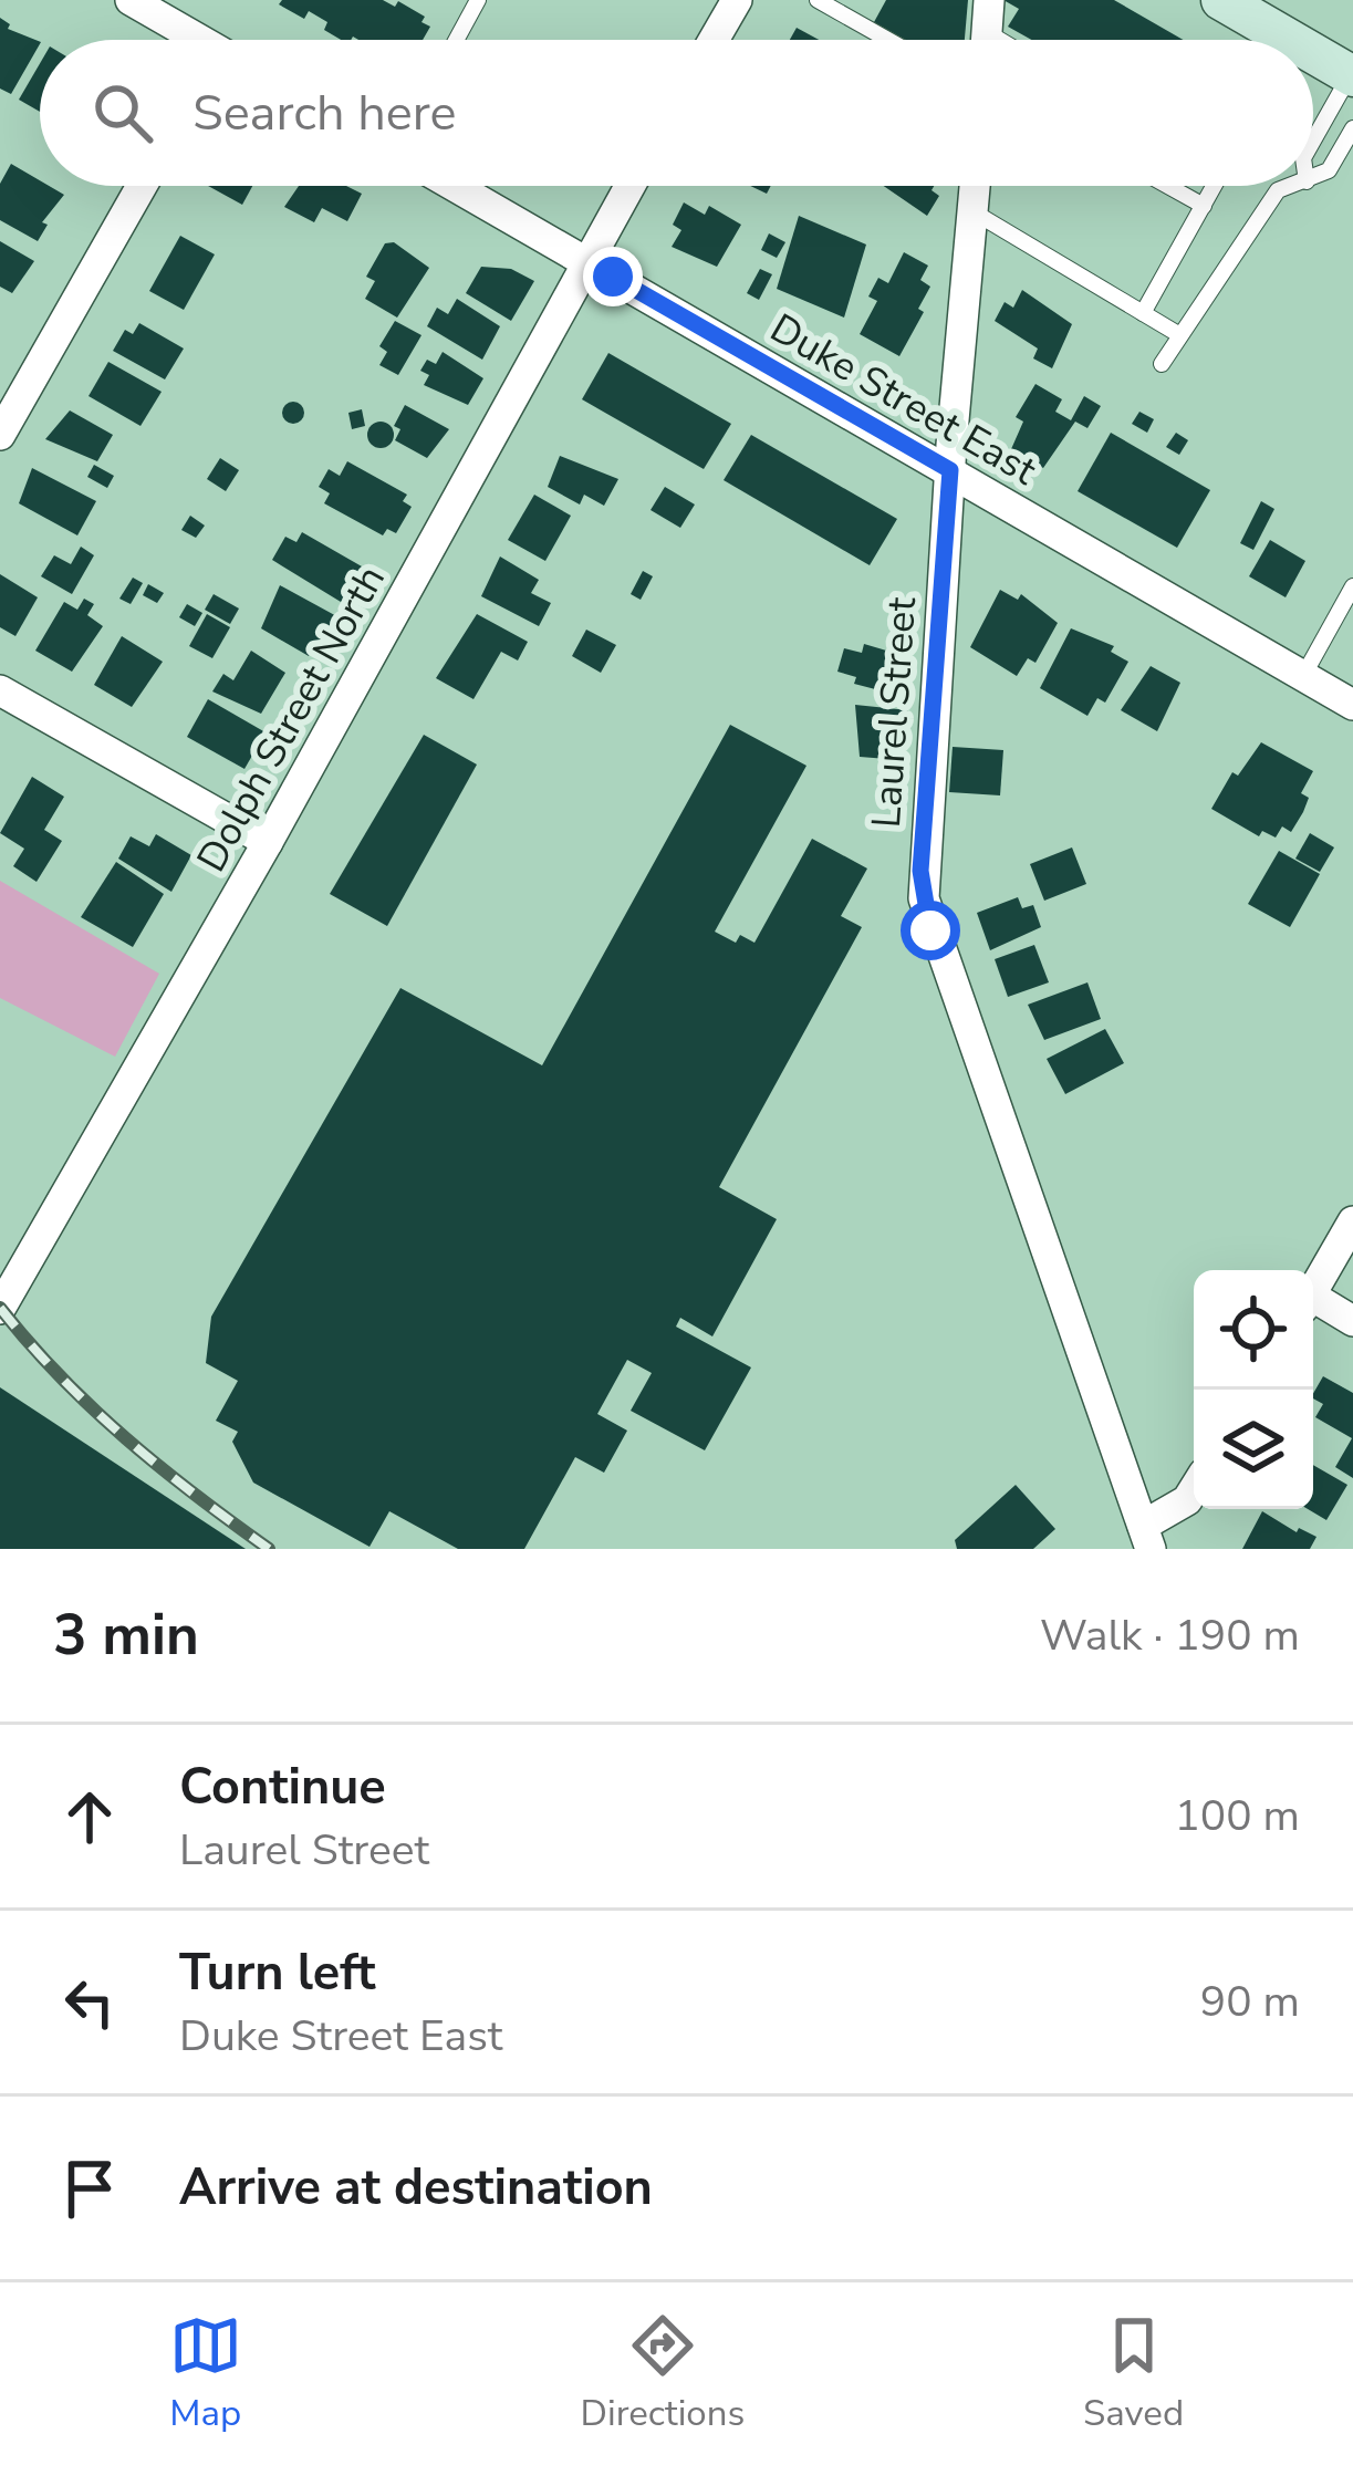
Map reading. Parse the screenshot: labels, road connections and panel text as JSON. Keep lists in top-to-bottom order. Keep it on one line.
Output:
{"streets":{"street":["Duke Street East","Laurel Street","Dolph Street North"]},"crossings":[["Duke Street East","Laurel Street"],["Duke Street East","Dolph Street North"]],"page":{"search":"Search here","heading":["3 min","Walk · 190 m"],"list":[["Continue","Laurel Street","100 m"],["Turn left","Duke Street East","90 m"],"Arrive at destination"],"nav":["Map","Directions","Saved"]}}
